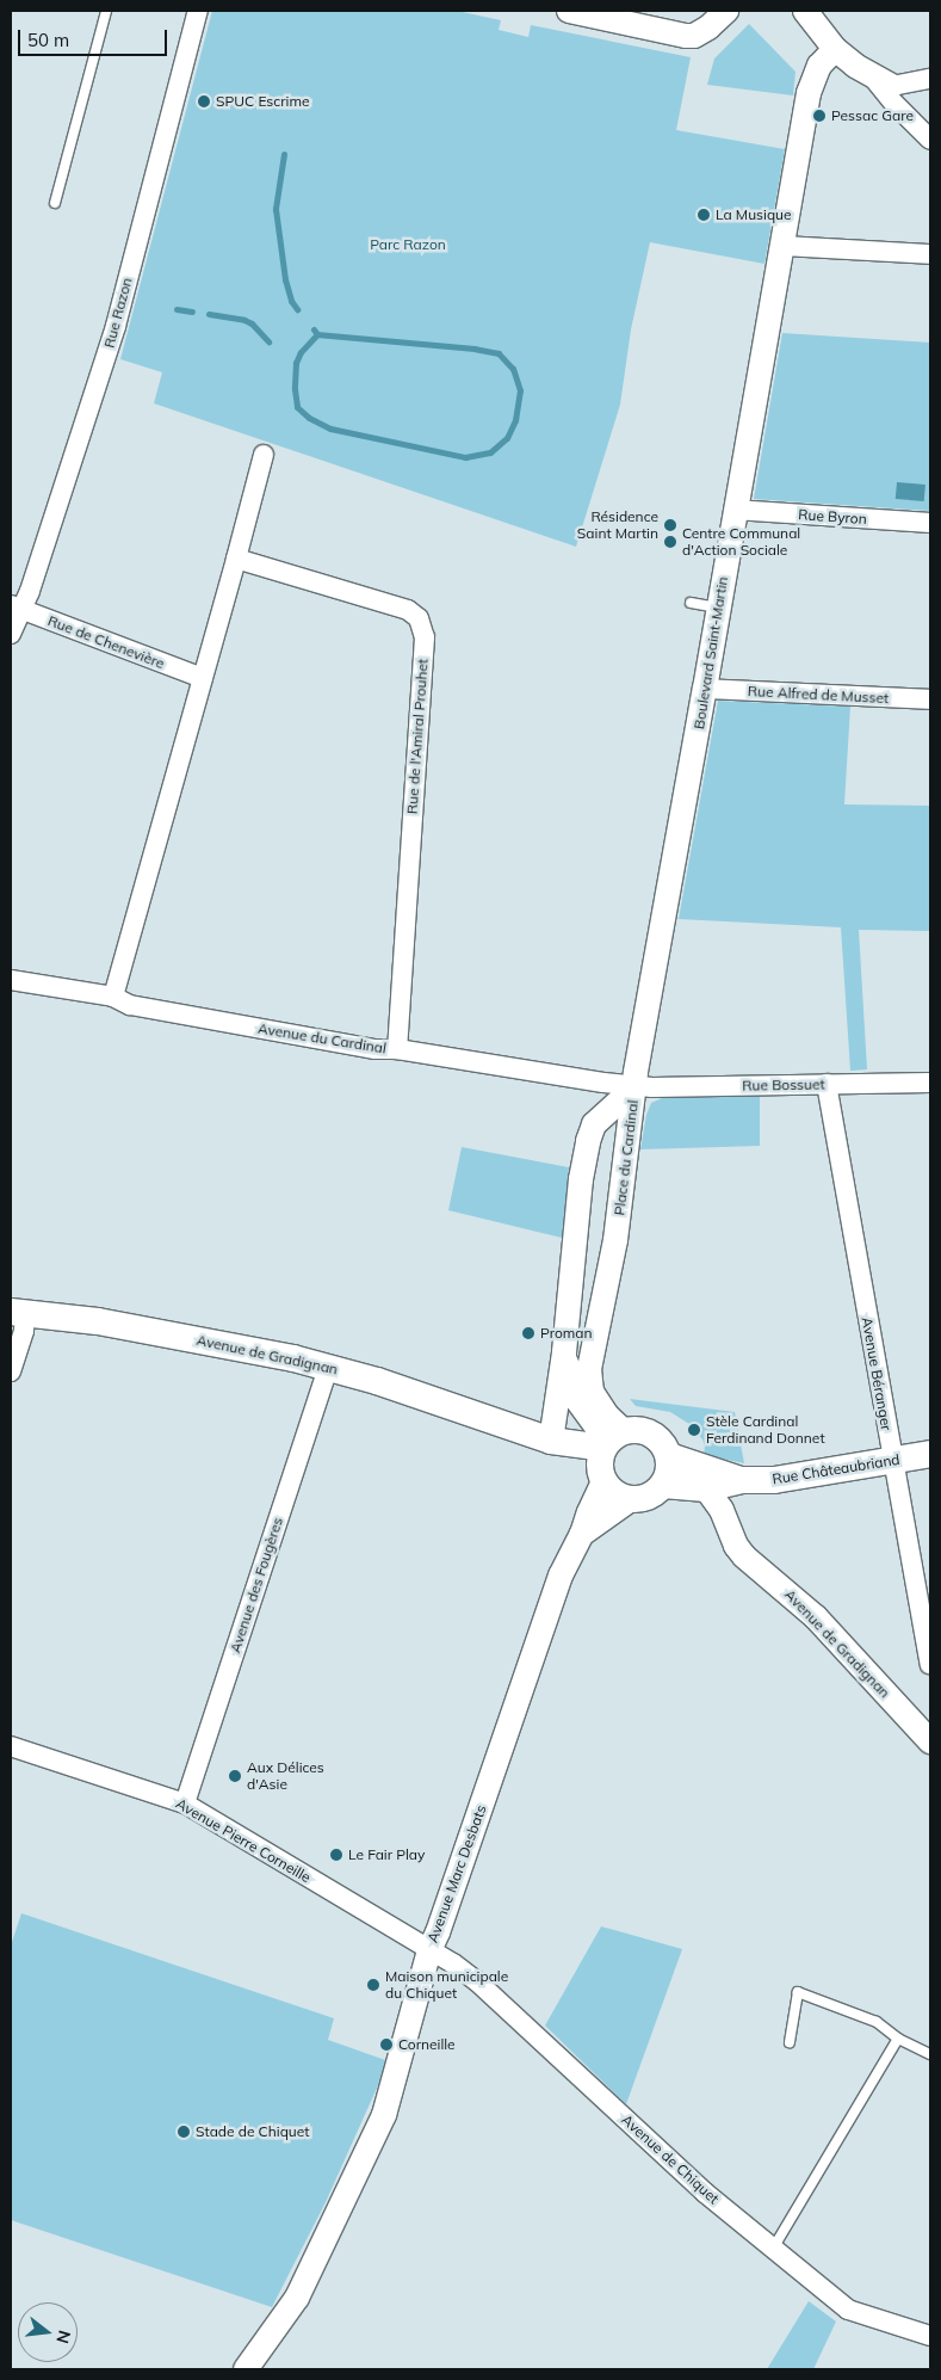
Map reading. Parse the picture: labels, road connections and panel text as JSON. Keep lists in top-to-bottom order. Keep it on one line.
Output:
{"streets":{"main road":["Avenue de Gradignan","Rue Châteaubriand"],"street":["Rue Razon","Rue Byron","Rue de Chenevière","Boulevard Saint-Martin","Rue Alfred de Musset","Rue de l'Amiral Prouhet","Avenue du Cardinal","Rue Bossuet","Place du Cardinal","Avenue Béranger","Avenue des Fougères","Avenue Pierre Corneille","Avenue Marc Desbats","Avenue de Chiquet"]},"crossings":[["Rue Razon","Rue de Chenevière"],["Rue Byron","Boulevard Saint-Martin"],["Boulevard Saint-Martin","Rue Alfred de Musset"],["Boulevard Saint-Martin","Avenue du Cardinal"],["Boulevard Saint-Martin","Rue Bossuet"],["Boulevard Saint-Martin","Place du Cardinal"],["Rue de l'Amiral Prouhet","Avenue du Cardinal"],["Avenue du Cardinal","Rue Bossuet"],["Avenue du Cardinal","Place du Cardinal"],["Rue Bossuet","Place du Cardinal"],["Rue Bossuet","Avenue Béranger"],["Place du Cardinal","Avenue de Gradignan"],["Place du Cardinal","Rue Châteaubriand"],["Place du Cardinal","Avenue Marc Desbats"],["Avenue de Gradignan","Rue Châteaubriand"],["Avenue de Gradignan","Avenue des Fougères"],["Avenue de Gradignan","Avenue Marc Desbats"],["Avenue Béranger","Rue Châteaubriand"],["Rue Châteaubriand","Avenue Marc Desbats"],["Avenue des Fougères","Avenue Pierre Corneille"],["Avenue Pierre Corneille","Avenue Marc Desbats"],["Avenue Pierre Corneille","Avenue de Chiquet"],["Avenue Marc Desbats","Avenue de Chiquet"]],"parks":["Parc Razon"],"places":["SPUC Escrime","Pessac Gare","La Musique","Résidence Saint Martin","Centre Communal d'Action Sociale","Proman","Stèle Cardinal Ferdinand Donnet","Aux Délices d'Asie","Le Fair Play","Maison municipale du Chiquet","Corneille","Stade de Chiquet"],"scale_bar":"50 m","north":"right"}
